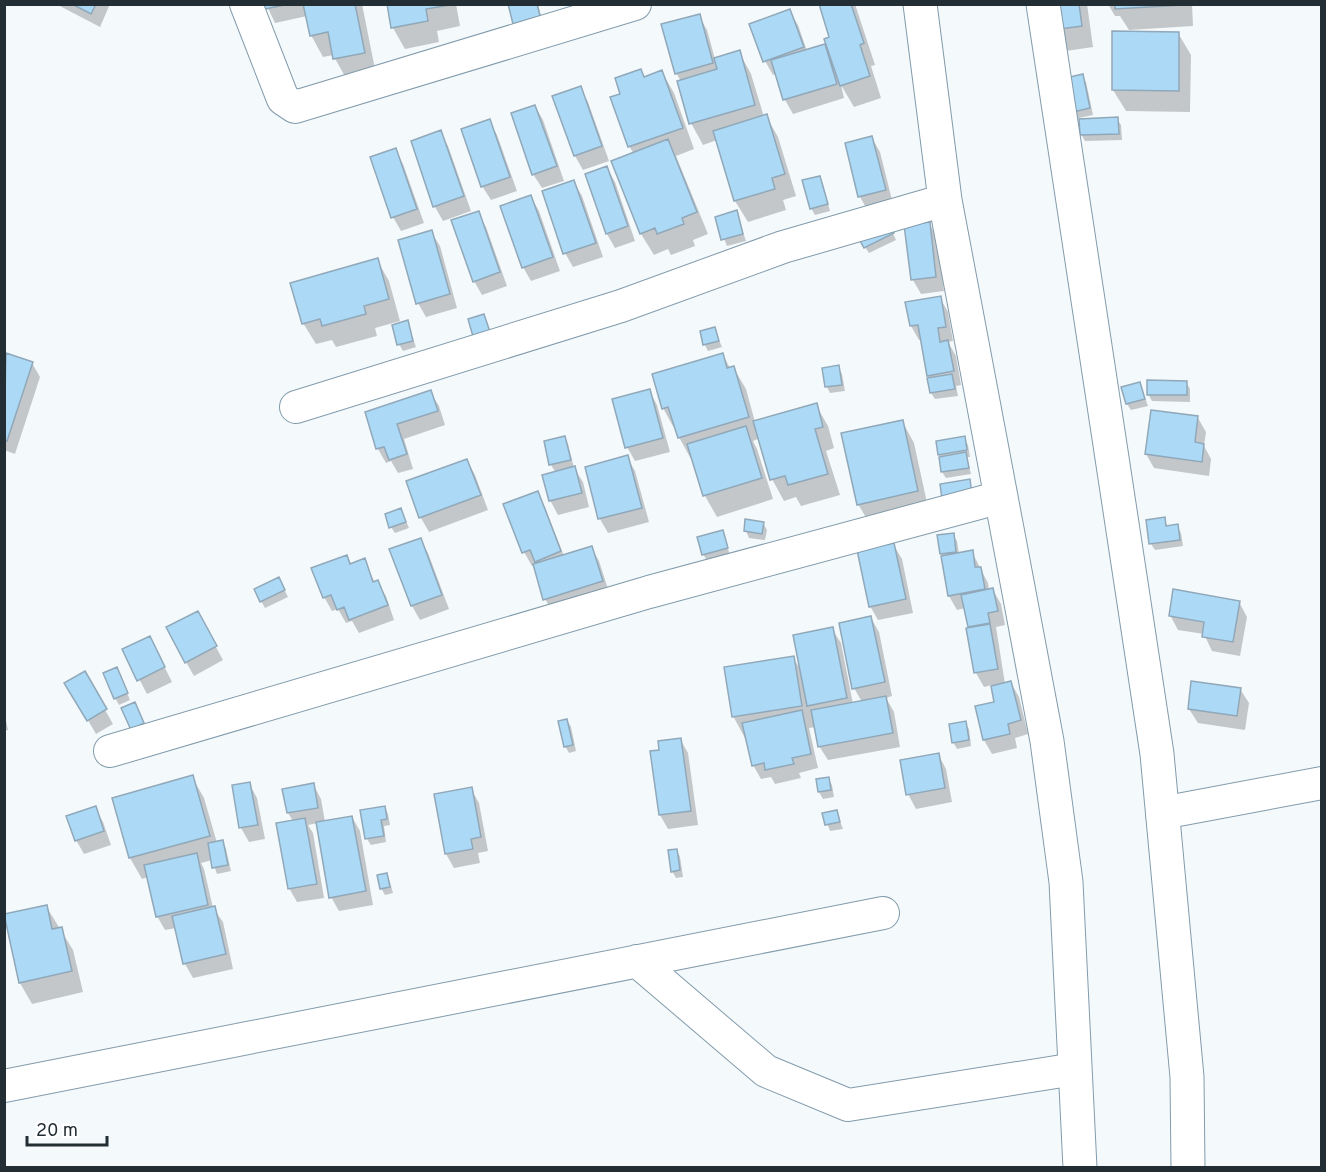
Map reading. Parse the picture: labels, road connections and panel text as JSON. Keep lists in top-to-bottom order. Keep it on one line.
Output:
{"scale_bar":"20 m"}
